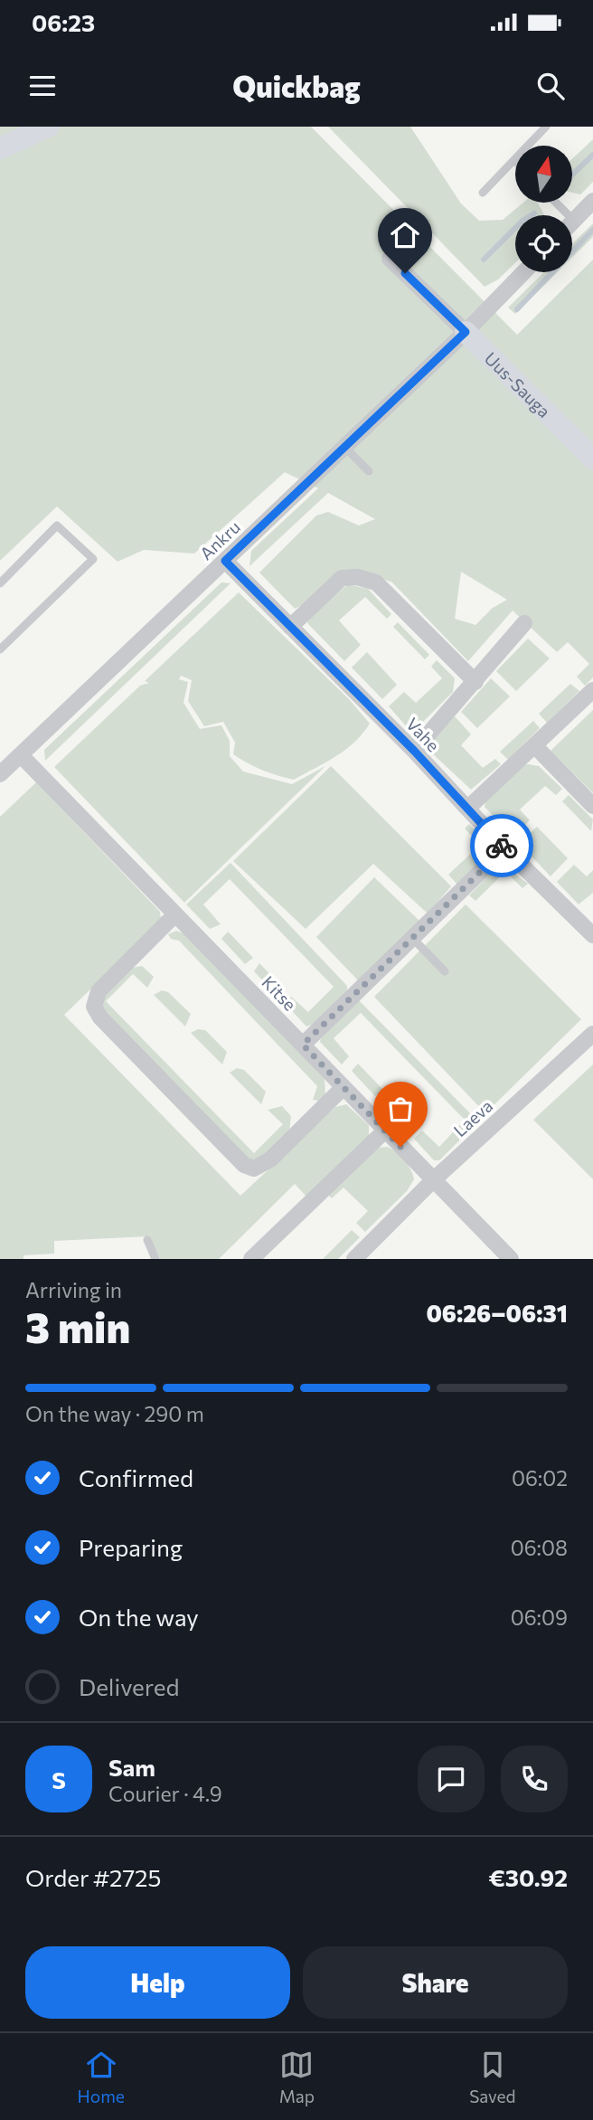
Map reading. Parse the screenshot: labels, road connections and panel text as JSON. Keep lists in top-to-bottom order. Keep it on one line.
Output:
{"streets":{"street":["Uus-Sauga","Ankru","Vahe","Kitse","Laeva"]},"crossings":[["Uus-Sauga","Ankru"],["Ankru","Vahe"],["Ankru","Kitse"],["Kitse","Laeva"]],"north":"top","page":{"status":"06:23","header":"Quickbag","heading":["3 min","Arriving in","06:26–06:31"],"panel":["Sam","Courier · 4.9","Order #2725","€30.92"],"bar":"On the way · 290 m","list":[["Confirmed","06:02"],["Preparing","06:08"],["On the way","06:09"],"Delivered"],"round":"S","buttons":["Help","Share"],"tabs":["Home","Map","Saved"]}}
